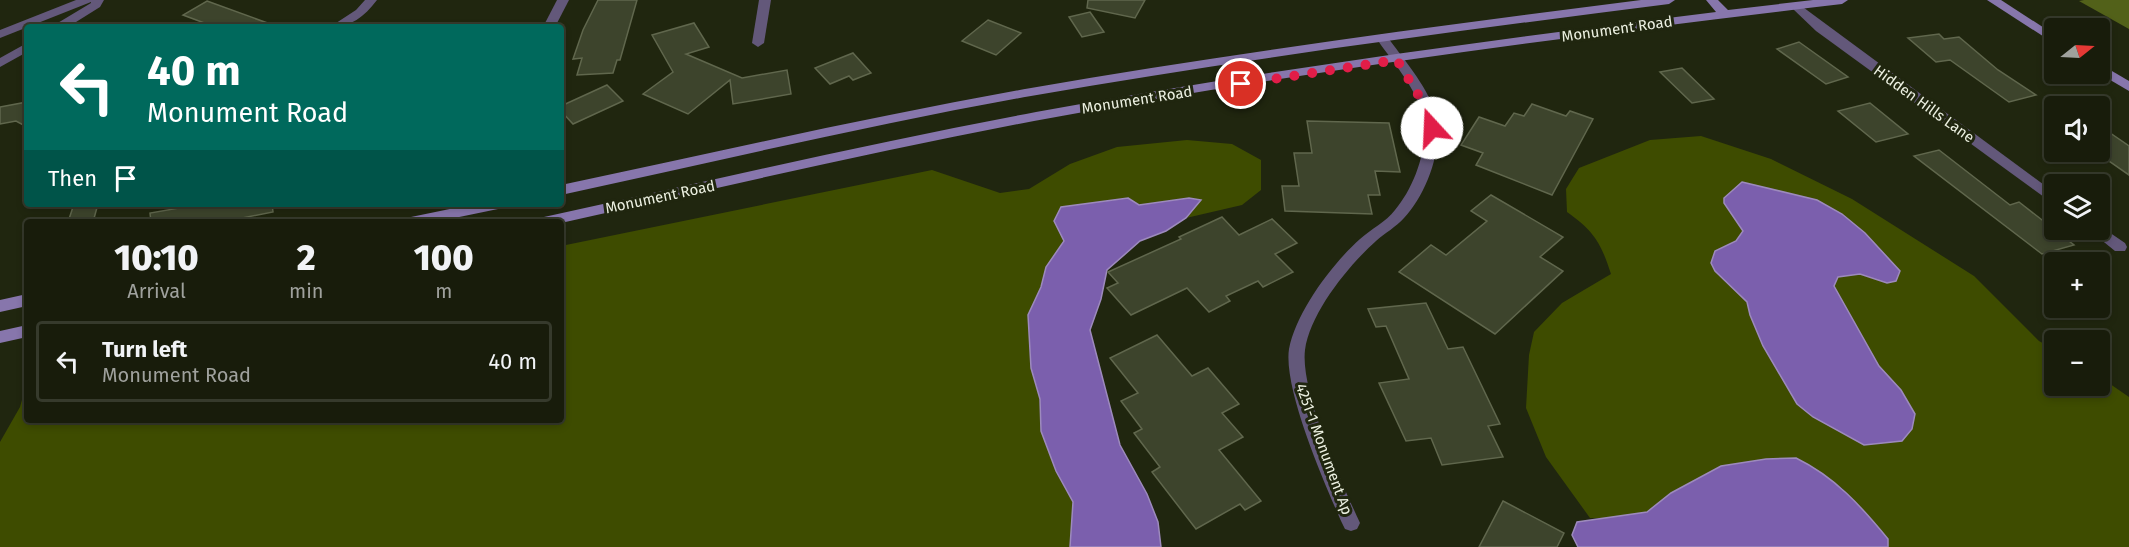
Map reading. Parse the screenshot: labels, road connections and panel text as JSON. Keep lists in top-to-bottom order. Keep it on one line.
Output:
{"streets":{"street":["Monument Road","Hidden Hills Lane","4251-1 Monument Ap"]},"crossings":[["Monument Road","Hidden Hills Lane"],["Monument Road","4251-1 Monument Ap"]],"north":"right","page":{"map_buttons":["+","−"],"turn":["40 m","Monument Road"],"then":"Then","eta":["10:10","Arrival","2","min","100","m"],"list":[{"name":"Turn left","note":"Monument Road","value":"40 m"}]}}
